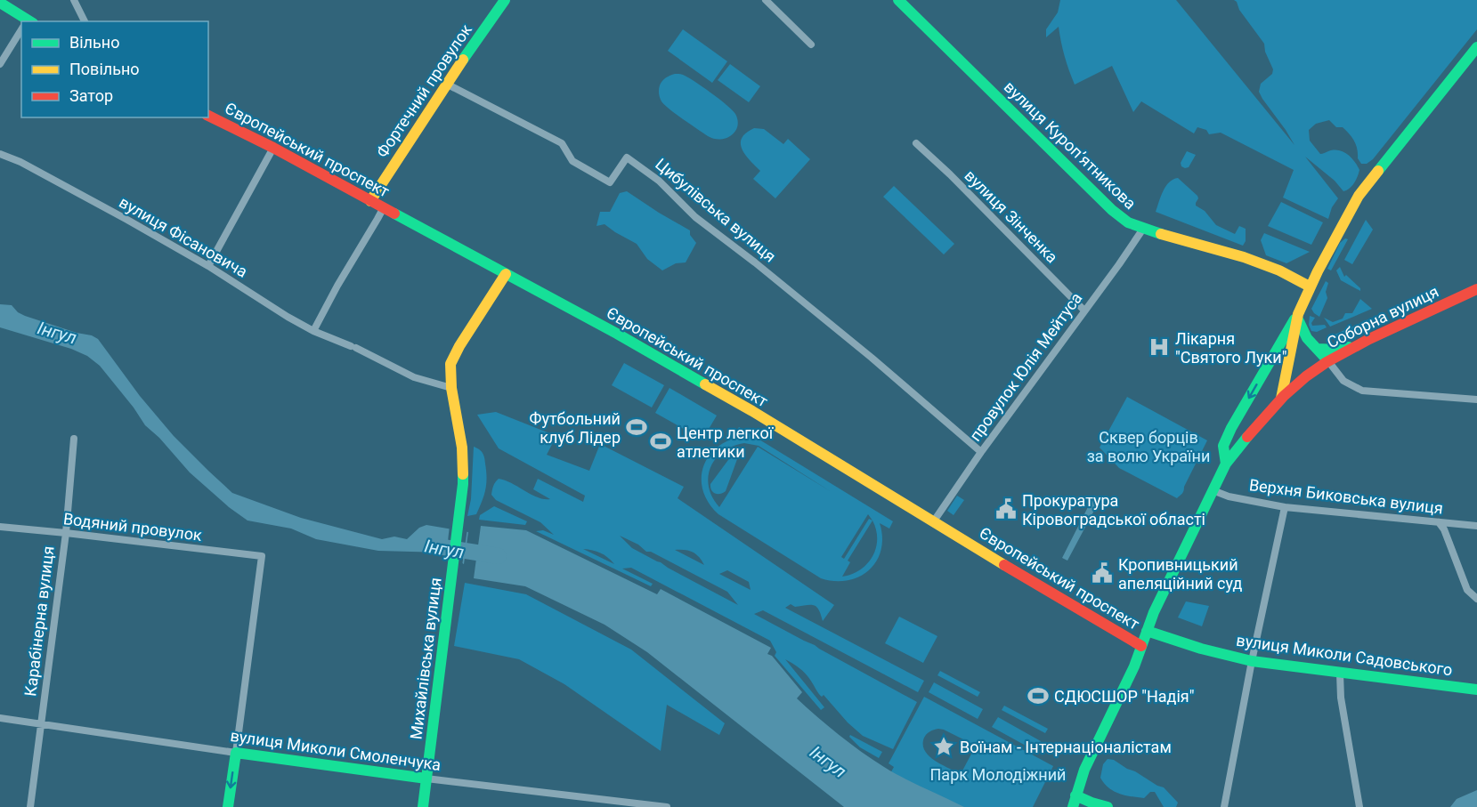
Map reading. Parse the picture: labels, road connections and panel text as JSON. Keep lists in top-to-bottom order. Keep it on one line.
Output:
{"streets":{"main road":["Фортечний провулок","вулиця Куропʼятникова","Європейський проспект","Соборна вулиця","вулиця Миколи Садовського","Михайлівська вулиця","вулиця Миколи Смоленчука"],"street":["Цибулівська вулиця","вулиця Зінченка","вулиця Фісановича","провулок Юлія Мейтуса","Верхня Биковська вулиця","Водяний провулок","Карабінерна вулиця"]},"crossings":[["Фортечний провулок","Європейський проспект"],["Фортечний провулок","Цибулівська вулиця"],["вулиця Куропʼятникова","провулок Юлія Мейтуса"],["Європейський проспект","Соборна вулиця"],["Європейський проспект","провулок Юлія Мейтуса"],["Європейський проспект","Михайлівська вулиця"],["Цибулівська вулиця","провулок Юлія Мейтуса"],["вулиця Зінченка","провулок Юлія Мейтуса"],["вулиця Фісановича","Михайлівська вулиця"],["Соборна вулиця","Верхня Биковська вулиця"],["Соборна вулиця","вулиця Миколи Садовського"],["Водяний провулок","Карабінерна вулиця"],["Водяний провулок","вулиця Миколи Смоленчука"],["Карабінерна вулиця","вулиця Миколи Смоленчука"],["Михайлівська вулиця","вулиця Миколи Смоленчука"]],"water":["Інгул"],"parks":["Сквер борців за волю України","Парк Молодіжний"],"places":{"hospital":["Лікарня \"Святого Луки\""],"sports":["Футбольний клуб Лідер","Центр легкої атлетики","СДЮСШОР \"Надія\""],"public building":["Прокуратура Кіровоградської області","Кропивницький апеляційний суд"],"place":["Воїнам - Інтернаціоналістам"]},"legend":["Вільно","Повільно","Затор"]}
